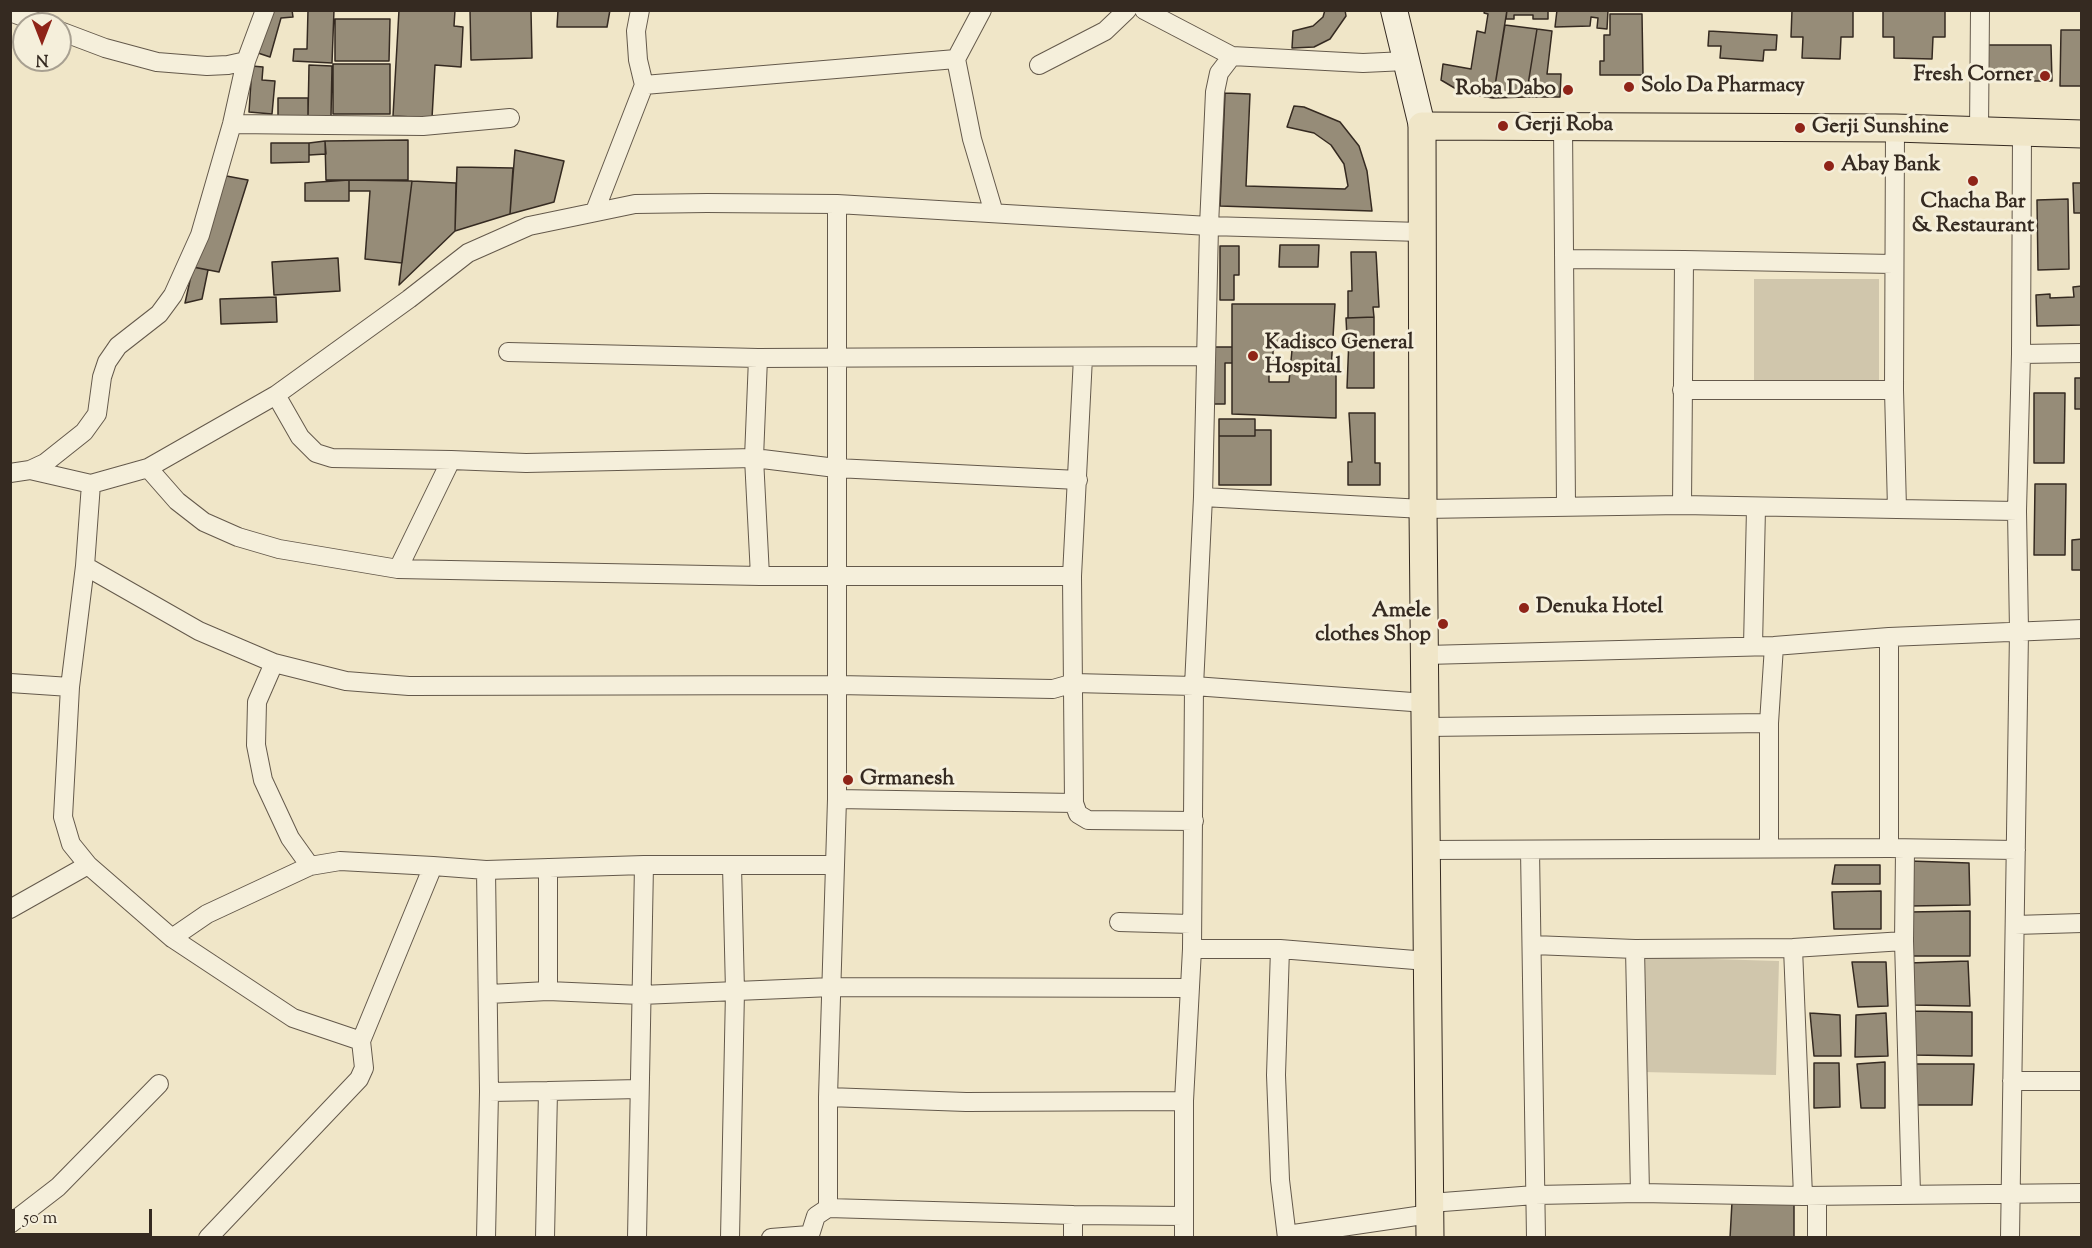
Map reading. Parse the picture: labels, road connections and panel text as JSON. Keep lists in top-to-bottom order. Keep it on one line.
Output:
{"places":["Fresh Corner","Solo Da Pharmacy","Roba Dabo","Gerji Roba","Gerji Sunshine","Abay Bank","Chacha Bar & Restaurant","Kadisco General Hospital","Denuka Hotel","Amele clothes Shop","Grmanesh"],"scale_bar":"50 m","north":"bottom"}
